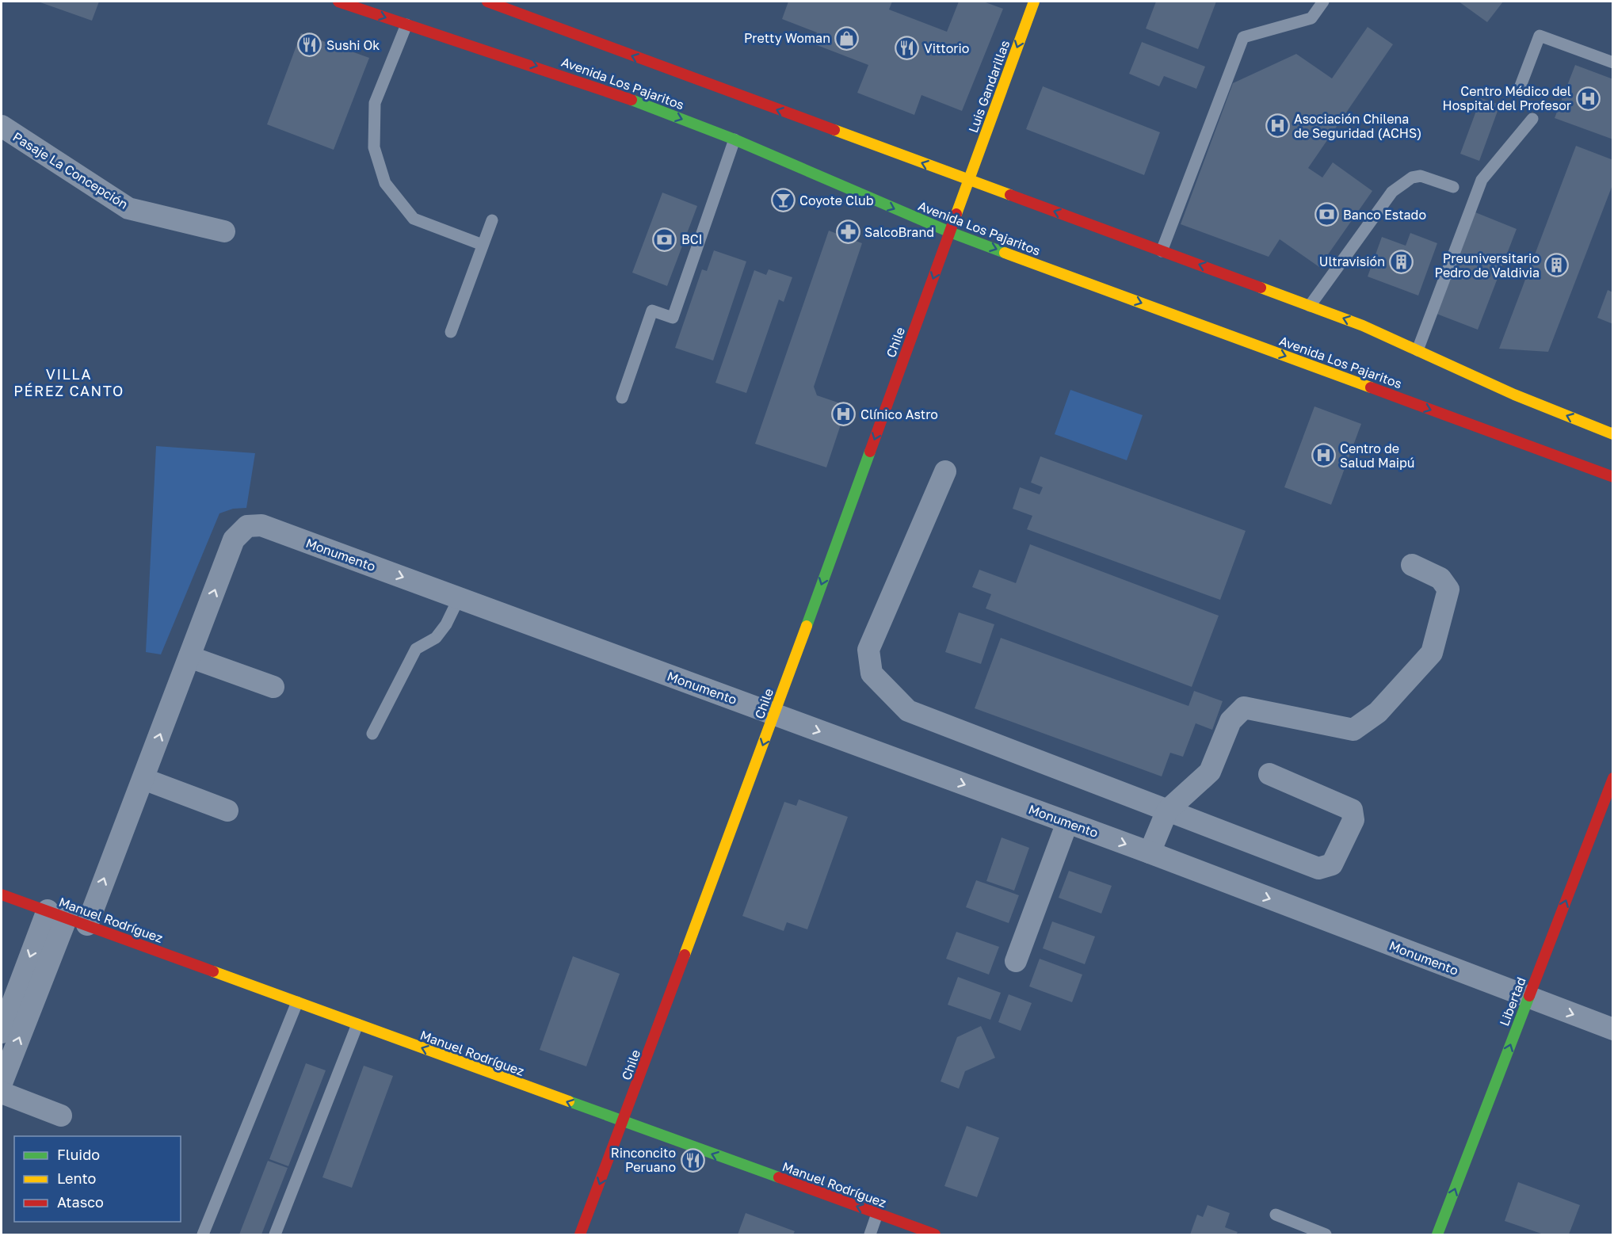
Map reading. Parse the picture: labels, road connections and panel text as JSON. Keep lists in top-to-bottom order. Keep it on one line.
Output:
{"streets":{"street":["Avenida Los Pajaritos","Luis Gandarillas","Pasaje La Concepción","Chile","Monumento","Manuel Rodríguez","Libertad"]},"crossings":[["Avenida Los Pajaritos","Chile"],["Luis Gandarillas","Chile"],["Chile","Monumento"],["Chile","Manuel Rodríguez"],["Monumento","Manuel Rodríguez"],["Monumento","Libertad"]],"one_way":["Luis Gandarillas","Chile","Manuel Rodríguez","Libertad"],"districts":["VILLA PÉREZ CANTO"],"places":{"shop":["Pretty Woman"],"restaurant":["Sushi Ok","Vittorio","Rinconcito Peruano"],"hospital":["Centro Médico del Hospital del Profesor","Asociación Chilena de Seguridad (ACHS)","Clínico Astro","Centro de Salud Maipú"],"bar":["Coyote Club"],"bank":["Banco Estado","BCI"],"pharmacy":["SalcoBrand"],"building":["Ultravisión","Preuniversitario Pedro de Valdivia"]},"legend":["Fluido","Lento","Atasco"]}
